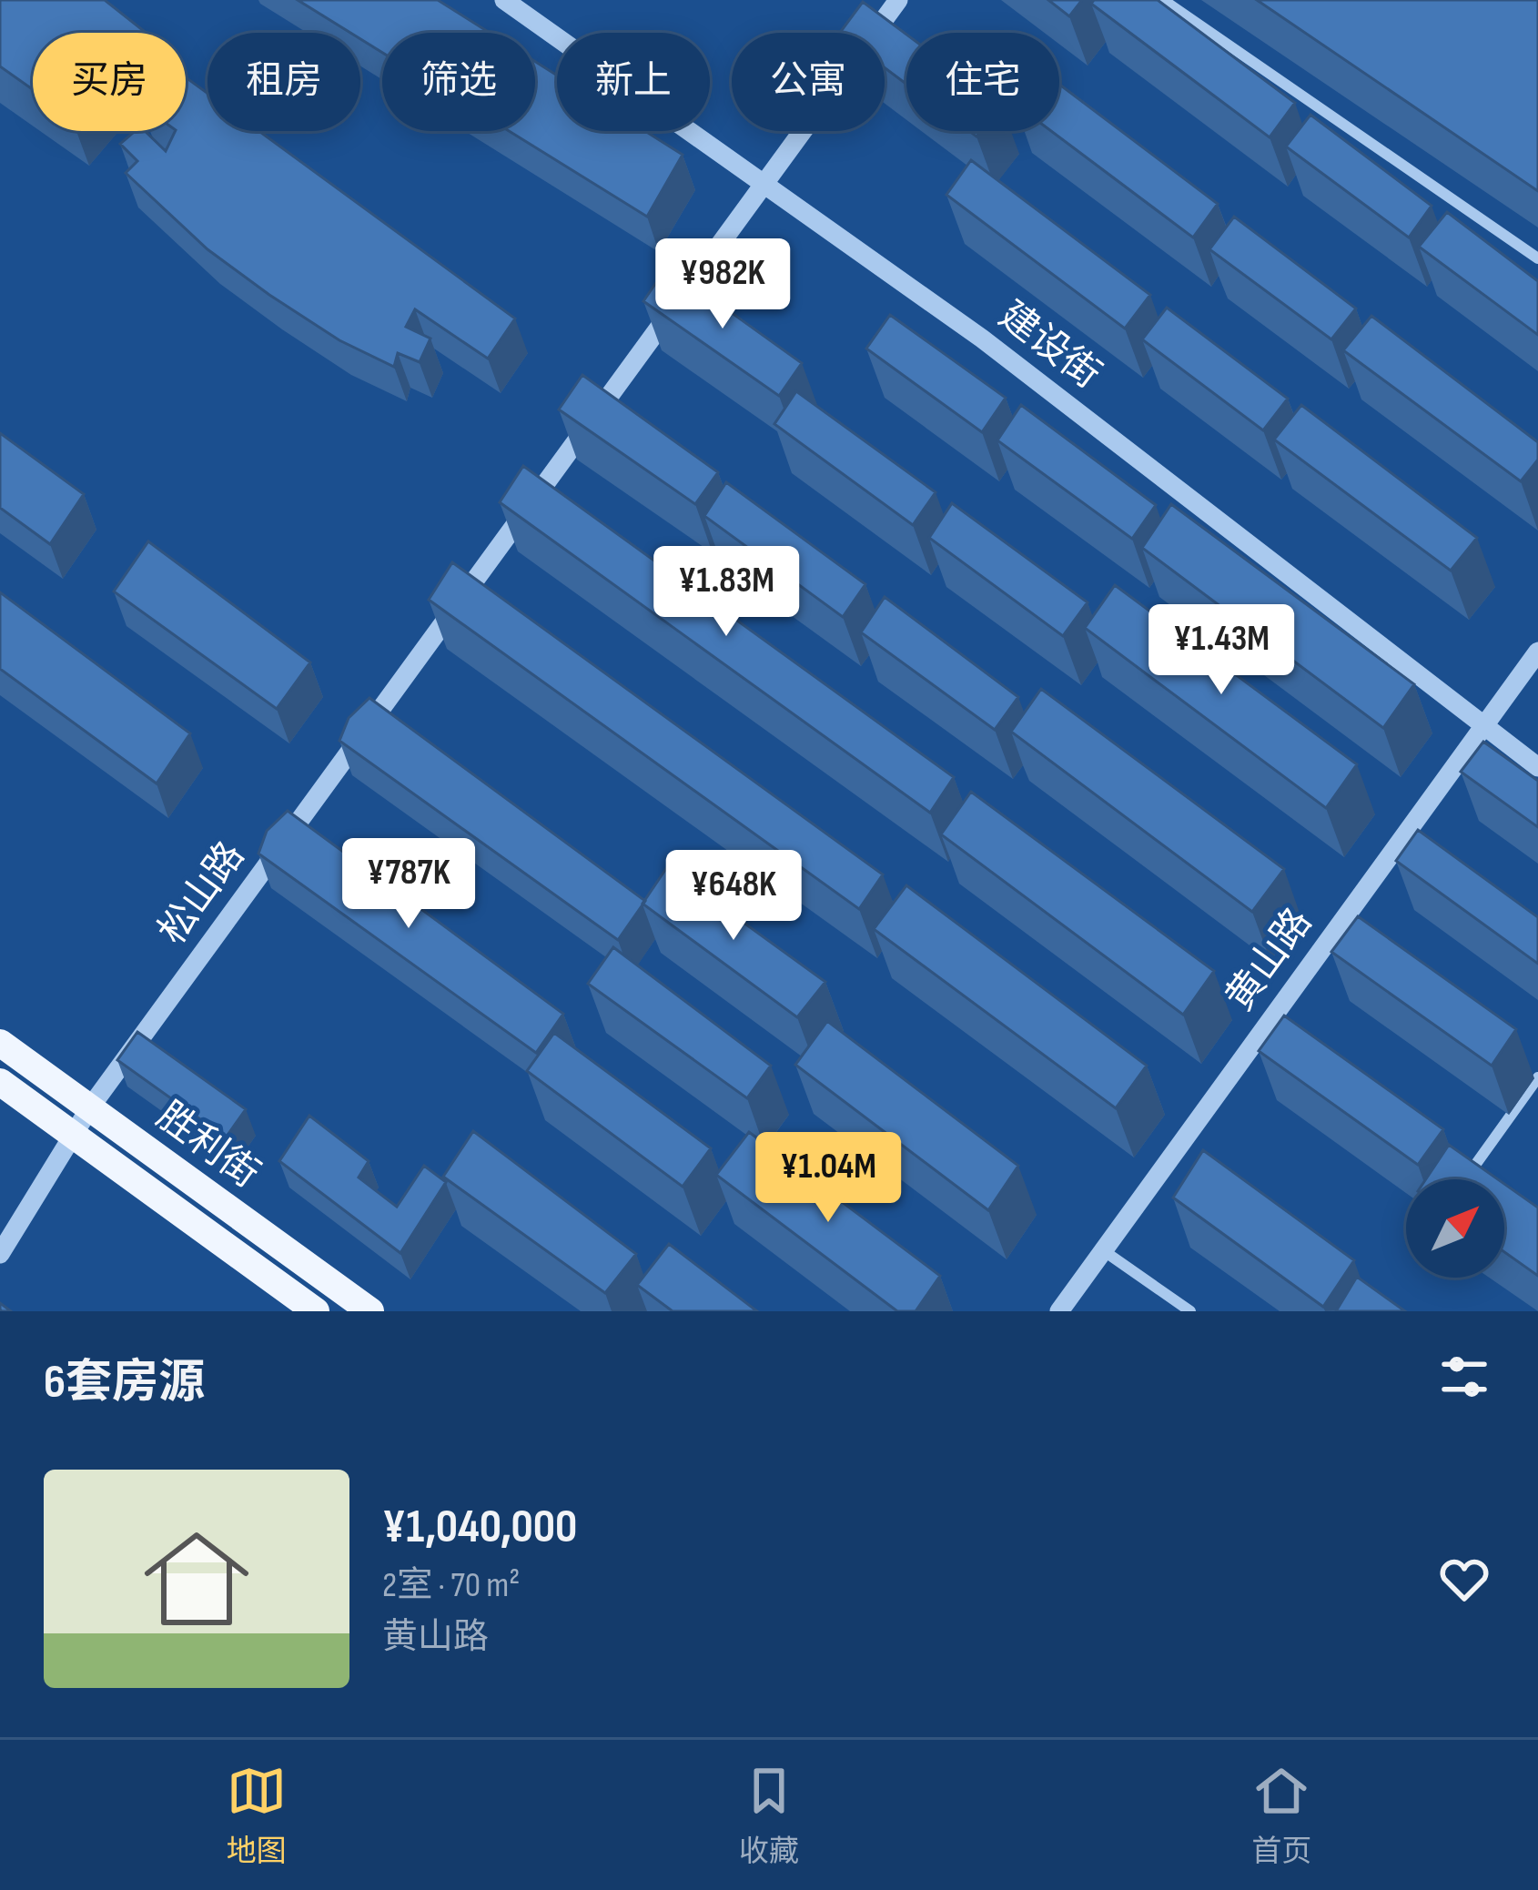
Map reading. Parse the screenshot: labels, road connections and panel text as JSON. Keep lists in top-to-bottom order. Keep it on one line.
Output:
{"streets":{"main road":["胜利街"],"street":["建设街","松山路","黄山路"]},"crossings":[["建设街","松山路"],["建设街","黄山路"],["松山路","胜利街"]],"north":"top right","page":{"chip":["买房","租房","筛选","新上","公寓","住宅"],"price":["¥982K","¥1.83M","¥1.43M","¥787K","¥648K","¥1.04M"],"heading":"6套房源","list":[{"name":"¥1,040,000","note":"2室 · 70 m² · 黄山路"}],"tabs":["地图","收藏","首页"]}}
